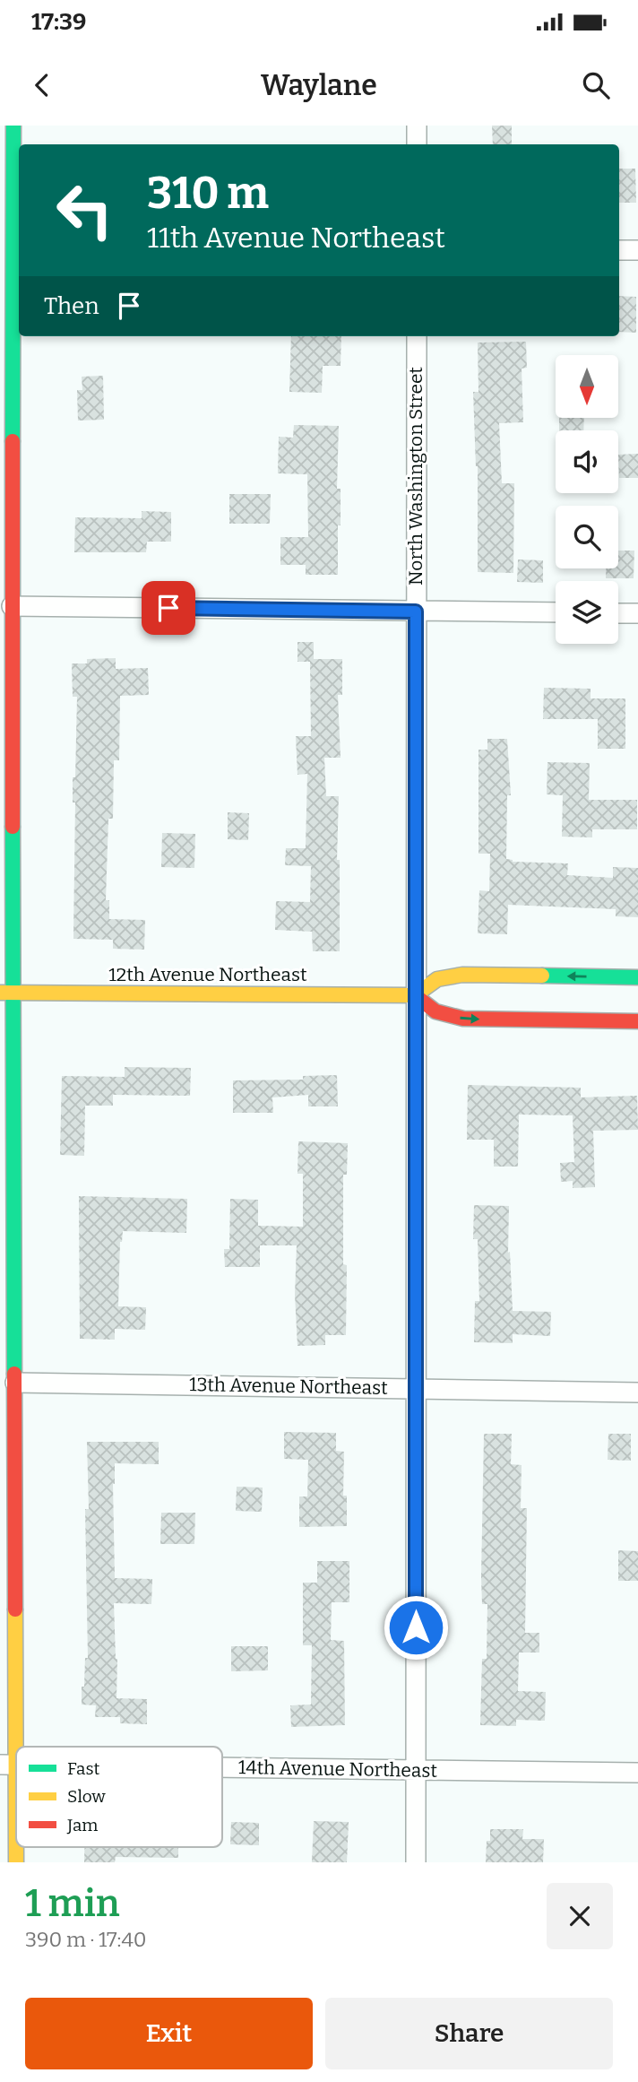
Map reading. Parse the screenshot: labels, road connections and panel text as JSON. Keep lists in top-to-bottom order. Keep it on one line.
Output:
{"streets":{"street":["North Washington Street","12th Avenue Northeast","13th Avenue Northeast","14th Avenue Northeast"]},"crossings":[["North Washington Street","12th Avenue Northeast"],["North Washington Street","13th Avenue Northeast"],["North Washington Street","14th Avenue Northeast"]],"legend":["Fast","Slow","Jam"],"north":"bottom","page":{"status":"17:39","header":"Waylane","turn":["310 m","11th Avenue Northeast"],"then":"Then","heading":["1 min","390 m · 17:40"],"buttons":["Exit","Share"]}}
